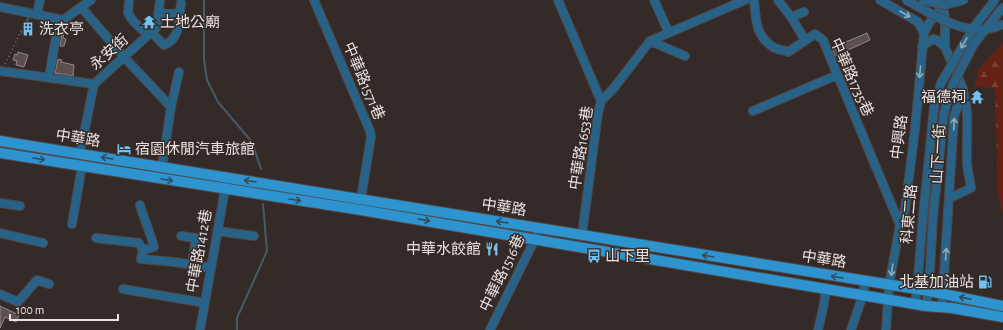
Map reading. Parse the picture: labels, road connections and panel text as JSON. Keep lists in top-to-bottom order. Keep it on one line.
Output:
{"streets":{"main road":["中華路"],"street":["永安街","中華路1735巷","中華路1571巷","中興路","中華路1653巷","山下一街","科東二路","中華路1412巷","中華路1516巷"]},"crossings":[["中華路1735巷","中興路"],["中華路1571巷","中華路"],["中興路","中華路"],["中華路","中華路1653巷"],["中華路","山下一街"],["中華路","科東二路"],["中華路","中華路1412巷"],["中華路","中華路1516巷"]],"one_way":["中興路","山下一街"],"places":{"temple":["土地公廟","福德祠"],"building":["洗衣亭"],"hotel":["宿園休閒汽車旅館"],"restaurant":["中華水餃館"],"bus stop":["山下里"],"fuel station":["北基加油站"]},"scale_bar":"100 m"}
